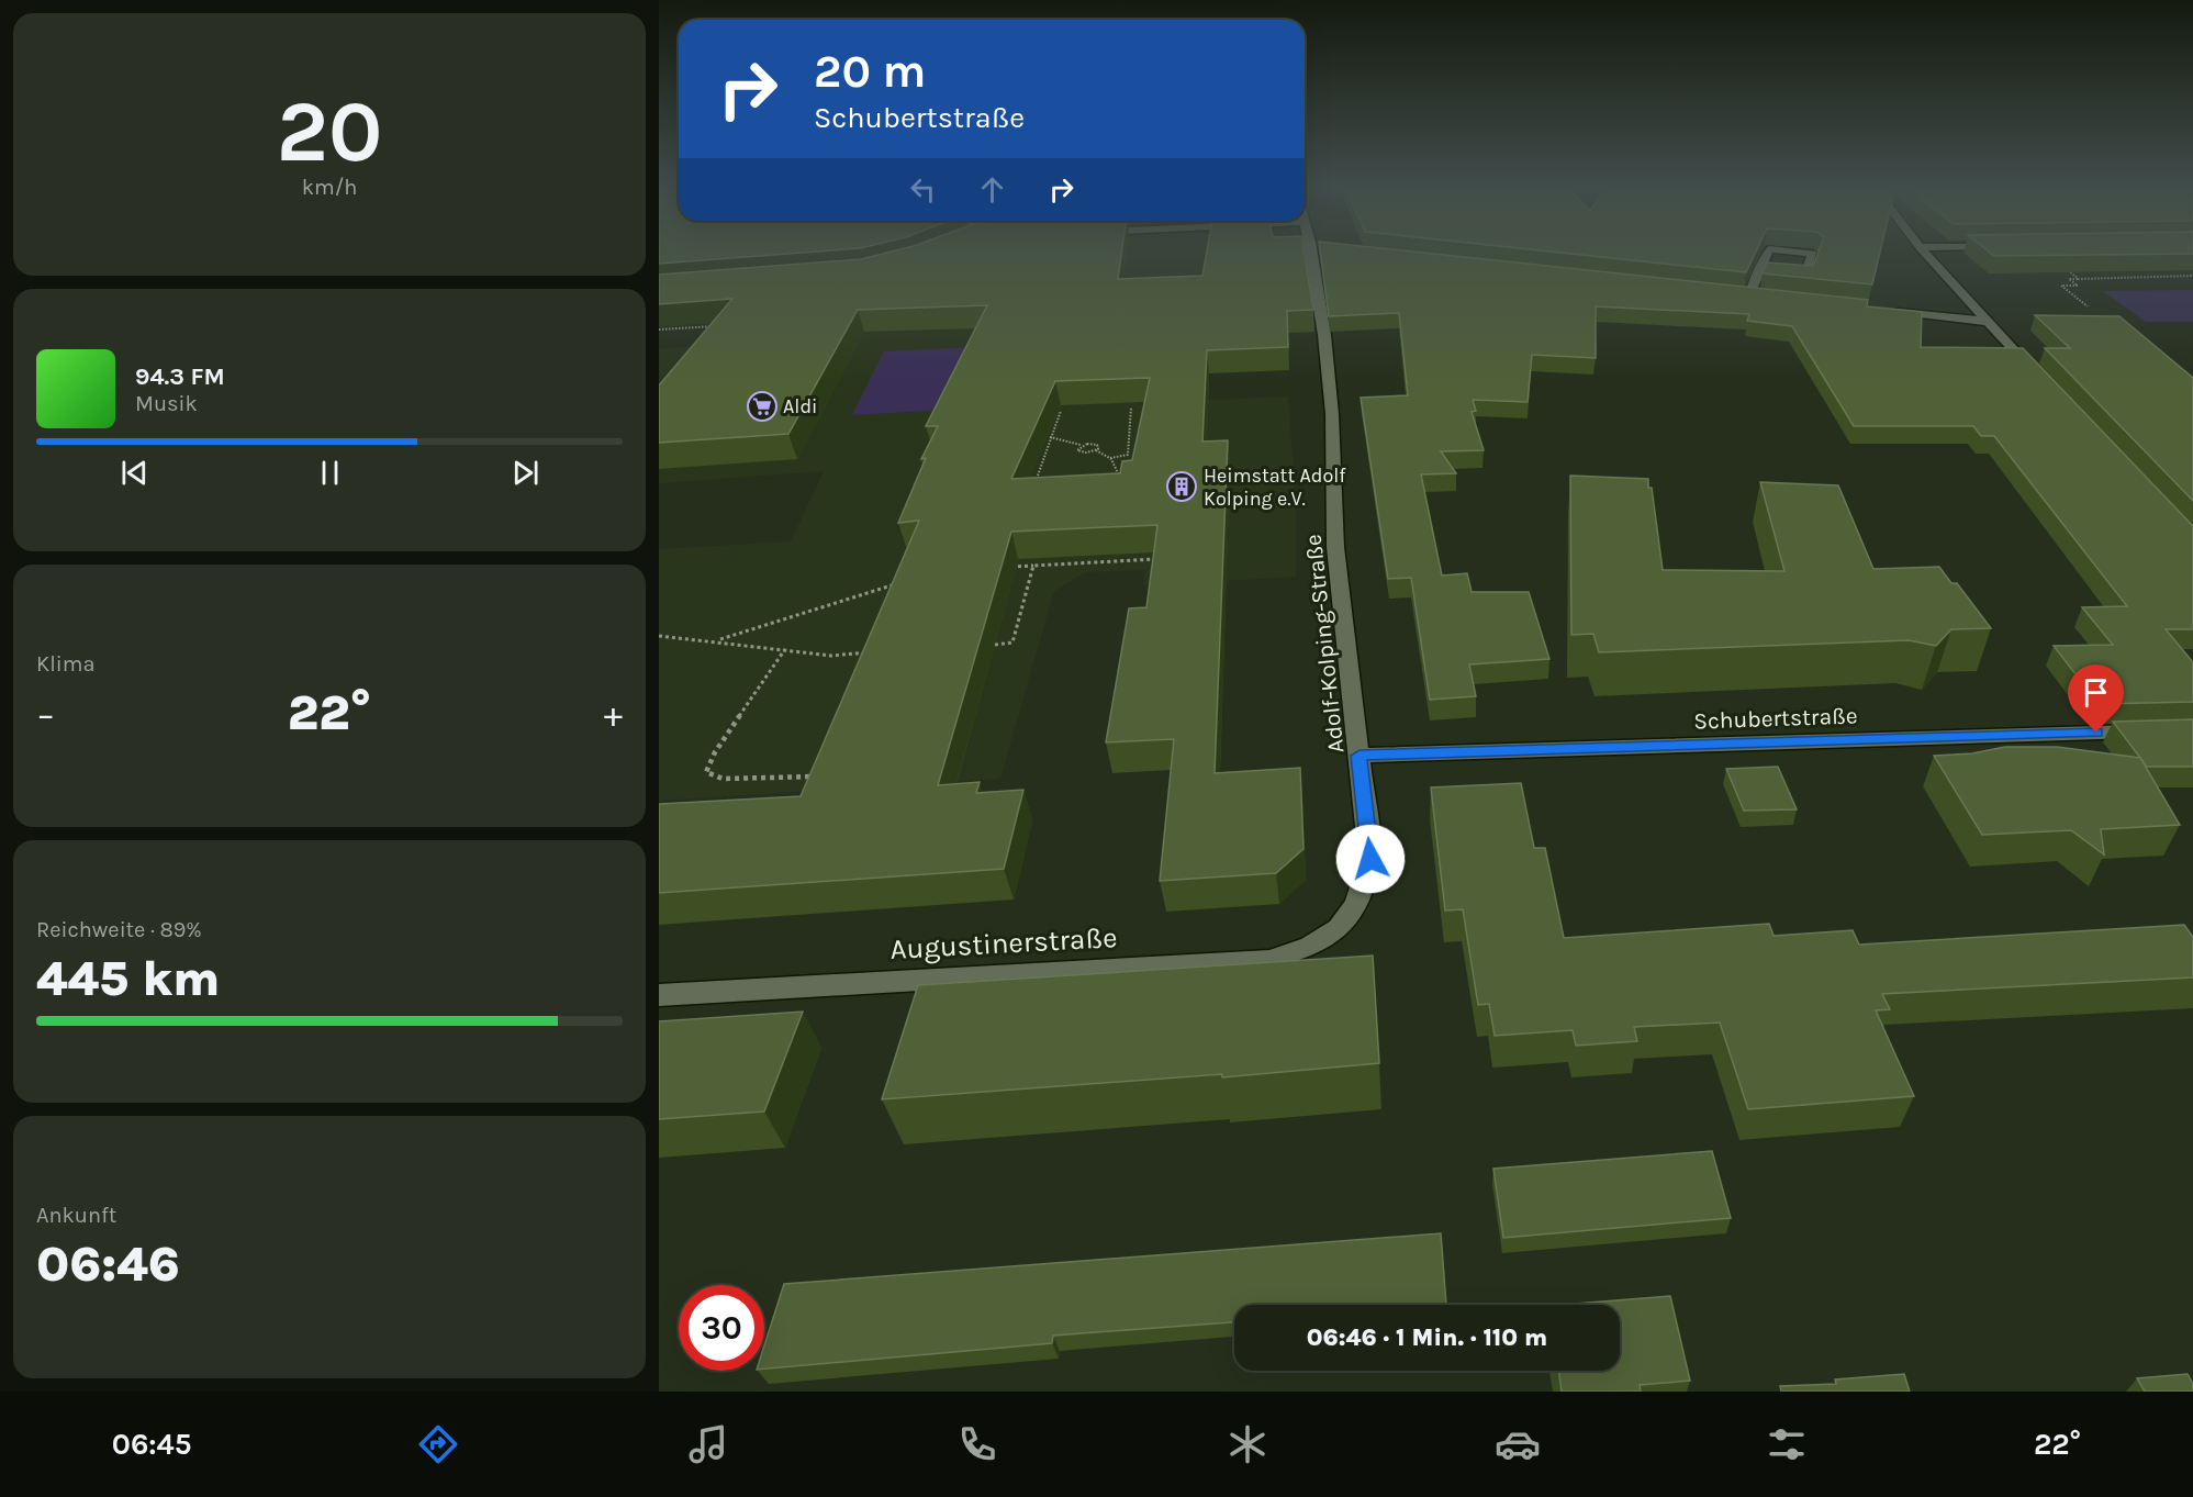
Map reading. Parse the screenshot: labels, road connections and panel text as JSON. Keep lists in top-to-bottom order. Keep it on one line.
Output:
{"streets":{"street":["Adolf-Kolping-Straße","Schubertstraße","Augustinerstraße"]},"crossings":[["Adolf-Kolping-Straße","Schubertstraße"],["Adolf-Kolping-Straße","Augustinerstraße"]],"places":{"supermarket":["Aldi"],"building":["Heimstatt Adolf Kolping e.V."]},"page":{"tile":[["20","km/h"],"Klima",["Reichweite · 89%","445 km"],["Ankunft","06:46"]],"turn":["20 m","Schubertstraße"],"song":["94.3 FM","Musik"],"heat":["−","22°","+"],"limit":"30","trip":"06:46 · 1 Min. · 110 m","tabs":["06:45","22°"]}}
